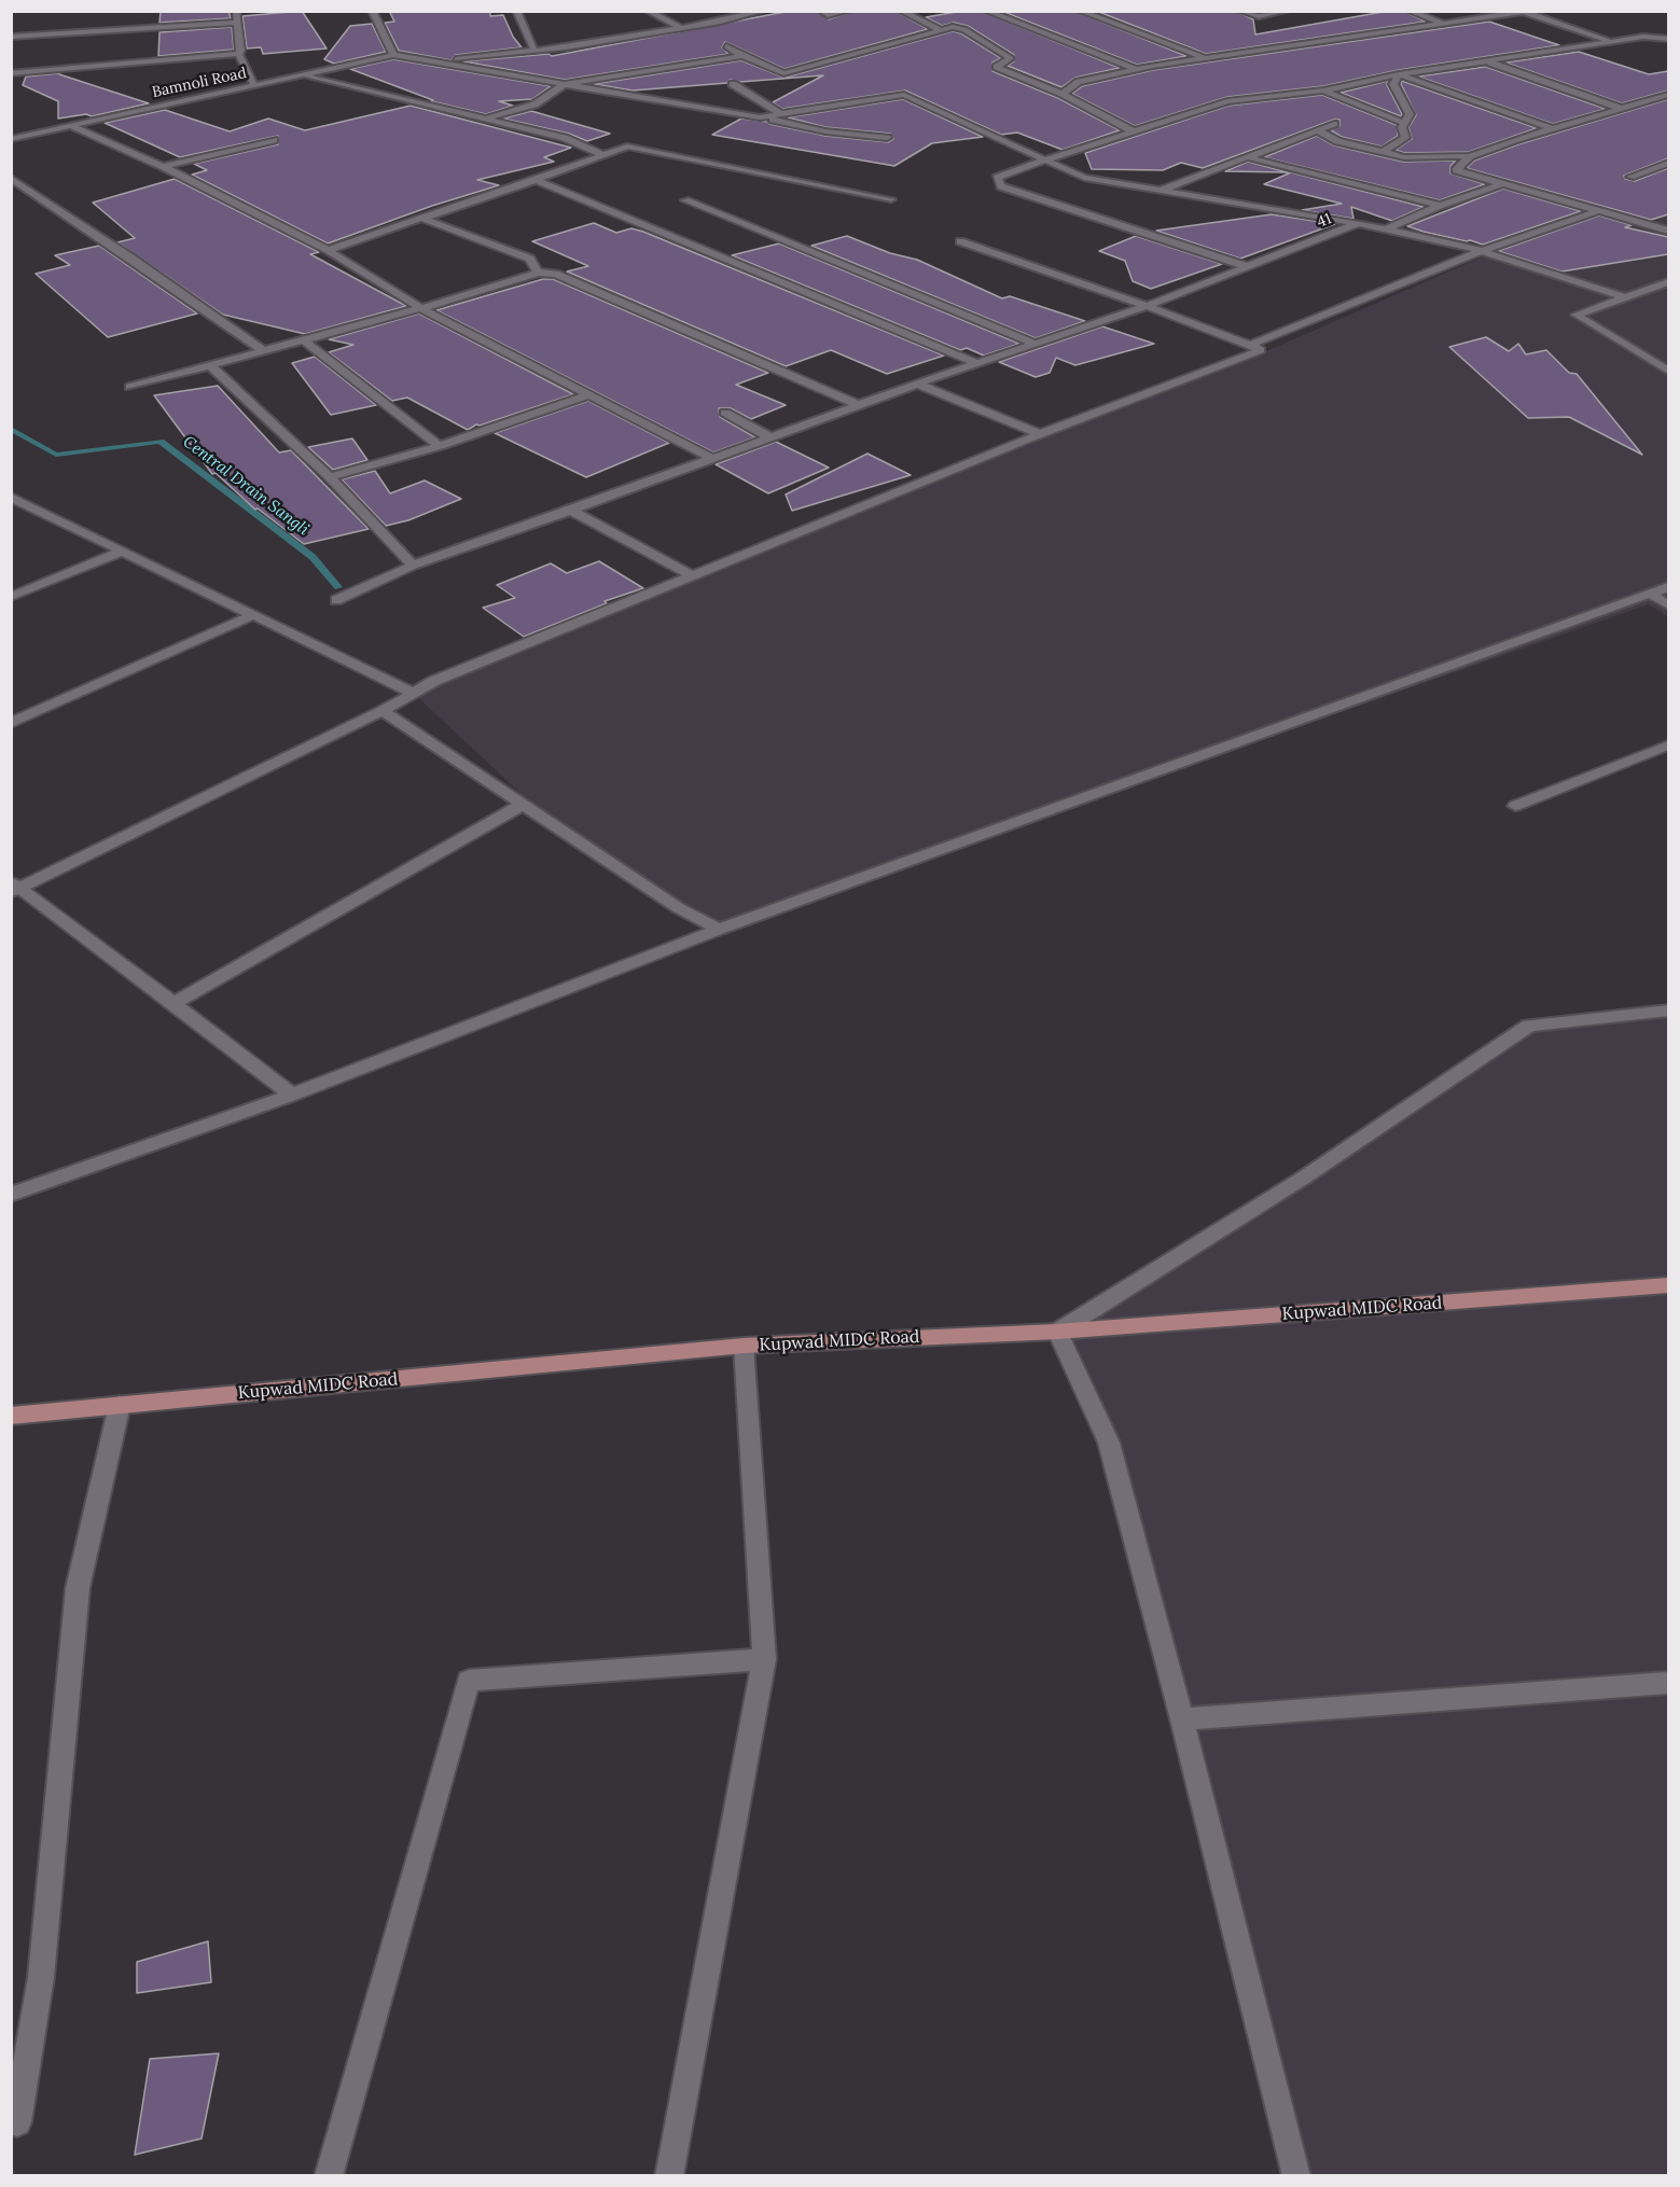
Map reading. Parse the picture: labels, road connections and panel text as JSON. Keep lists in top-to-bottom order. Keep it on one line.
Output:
{"streets":{"main road":["Kupwad MIDC Road"],"street":["Bamnoli Road","41"]},"water":["Central Drain Sangli"]}
